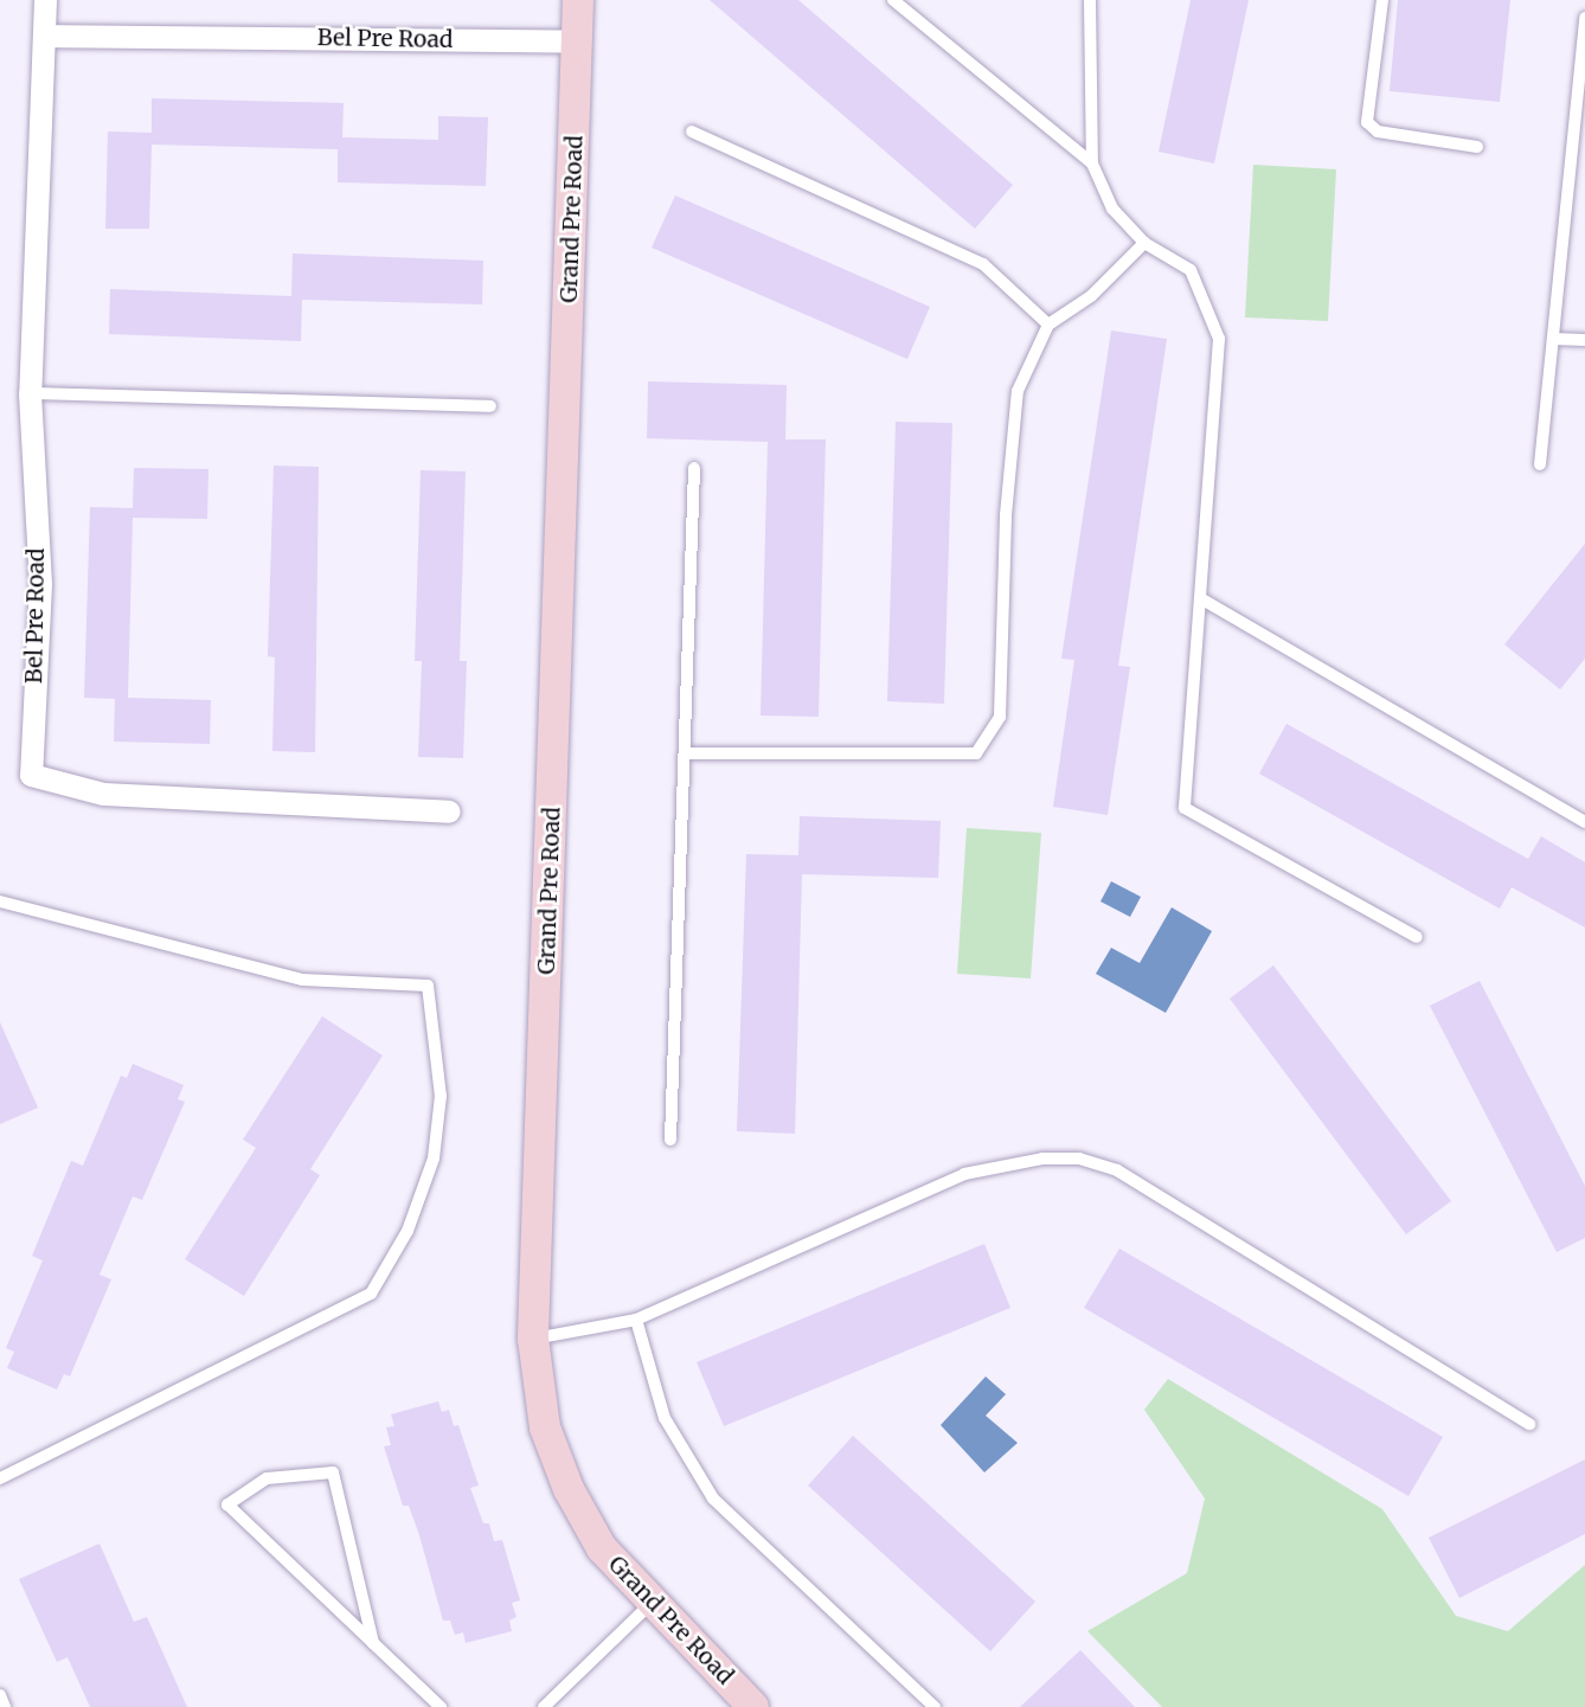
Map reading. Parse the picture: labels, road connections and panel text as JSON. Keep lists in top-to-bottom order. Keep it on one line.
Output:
{"streets":{"street":["Bel Pre Road","Grand Pre Road"]},"crossings":[["Bel Pre Road","Grand Pre Road"]]}
